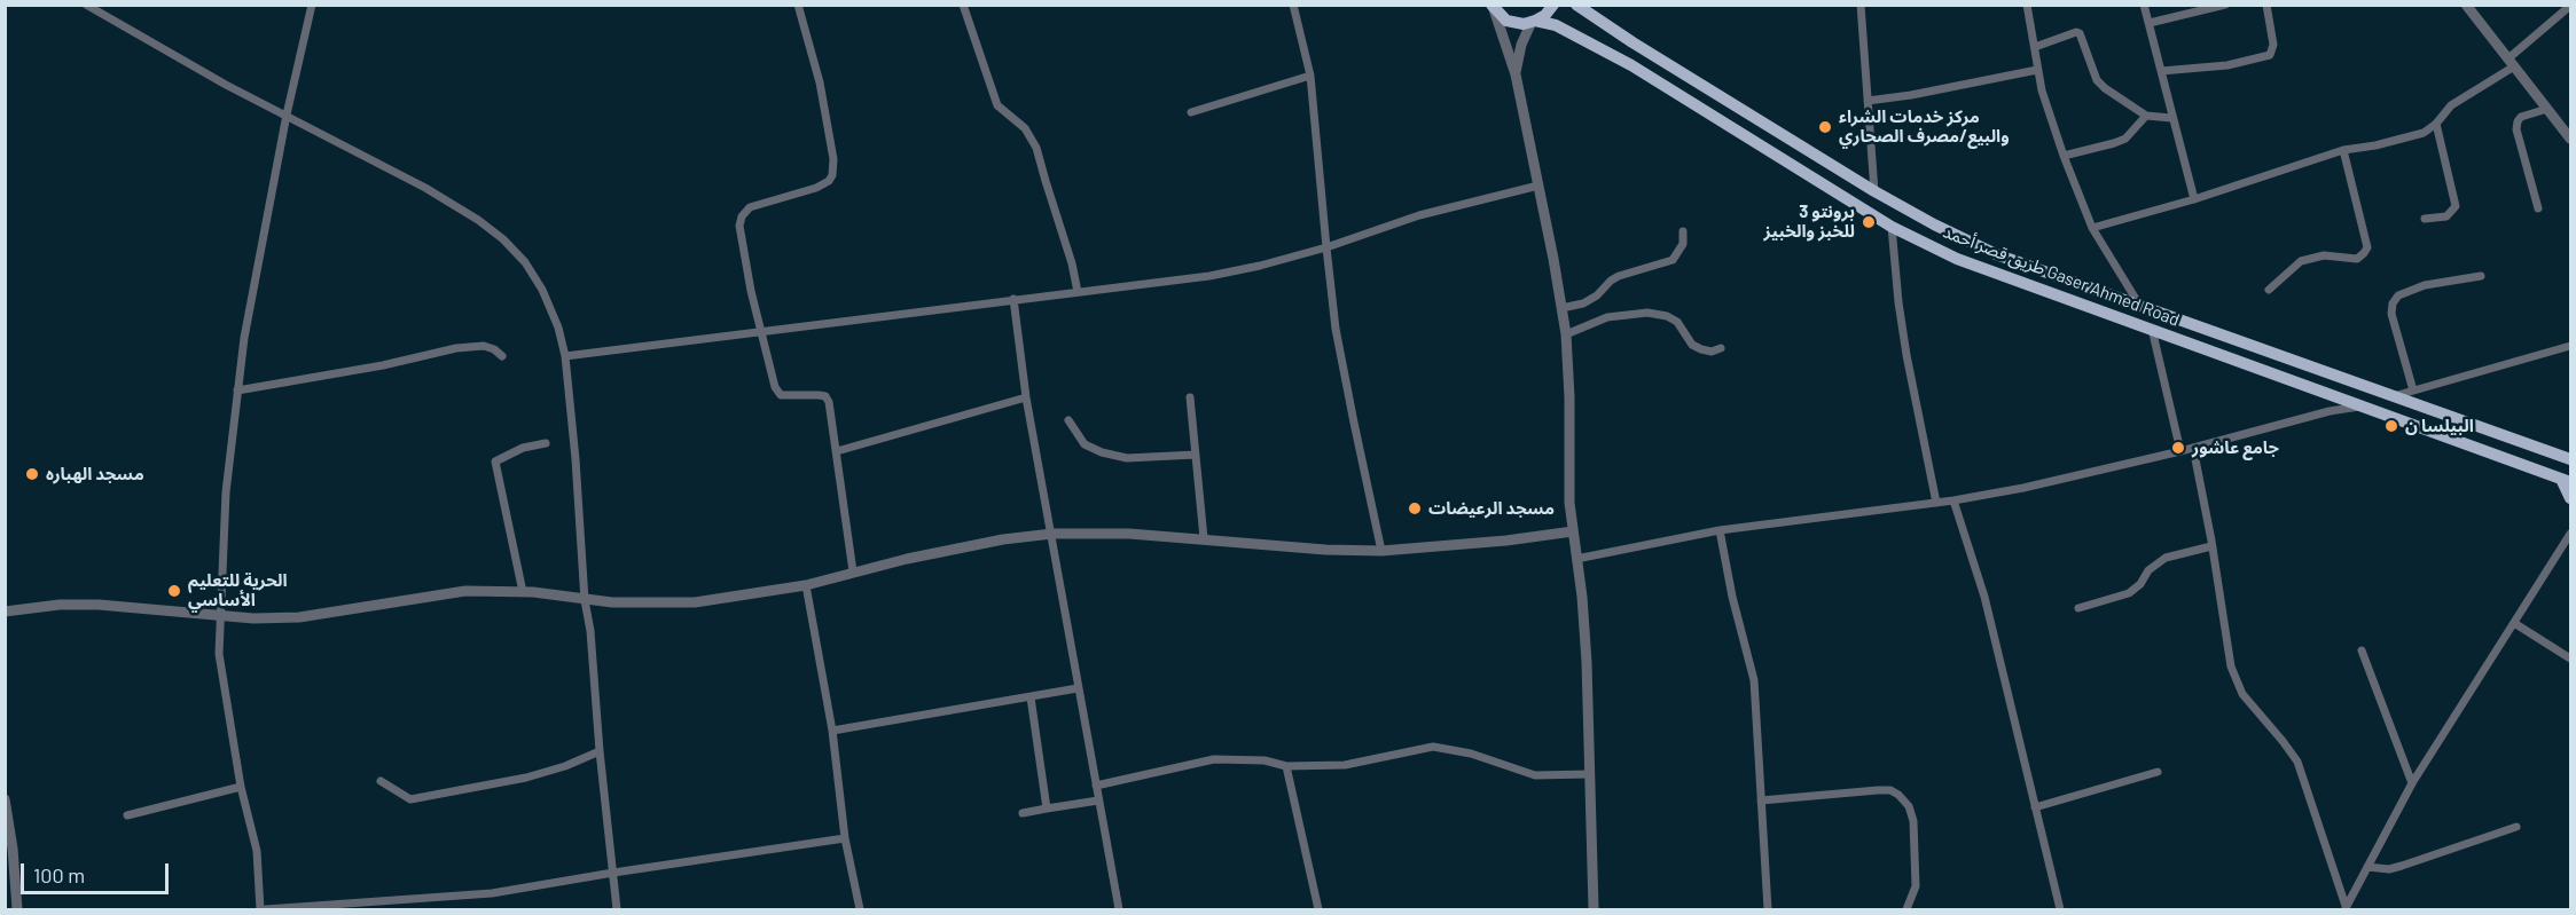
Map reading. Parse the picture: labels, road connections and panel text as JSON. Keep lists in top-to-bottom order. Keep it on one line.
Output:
{"streets":{"main road":["طريق قصر أحمد Gaser Ahmed Road"]},"places":["مركز خدمات الشراء والبيع/مصرف الصحاري","برونتو 3 للخبز والخبيز","البيلسا ن","جامع عاشور","مسجد الهباره","مسجد الرعيضات","الحرية للتعليم الأساسي"],"scale_bar":"100 m"}
